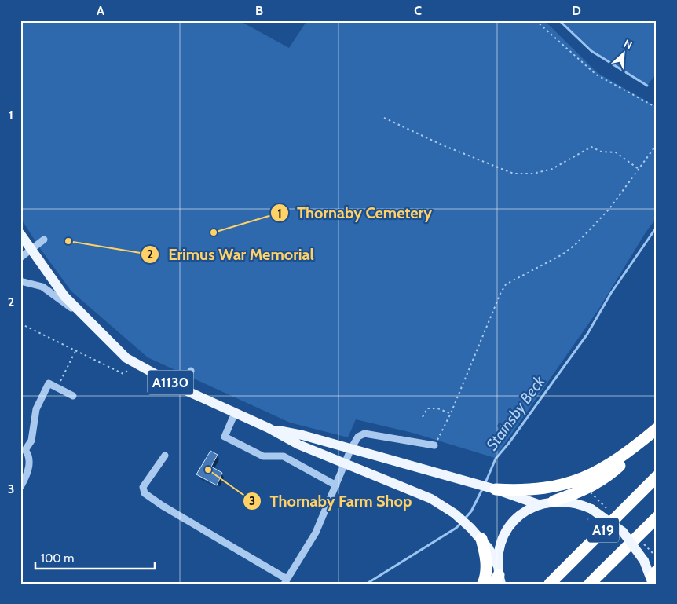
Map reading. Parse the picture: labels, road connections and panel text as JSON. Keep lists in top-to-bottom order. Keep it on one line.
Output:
{"streets":{"highway":["A19"],"main road":["A1130"]},"water":["Stainsby Beck"],"places":["Thornaby Cemetery","Erimus War Memorial","Thornaby Farm Shop"],"scale_bar":"100 m","north":"top right","grid":{"columns":["A","B","C","D"],"rows":["1","2","3"]}}
